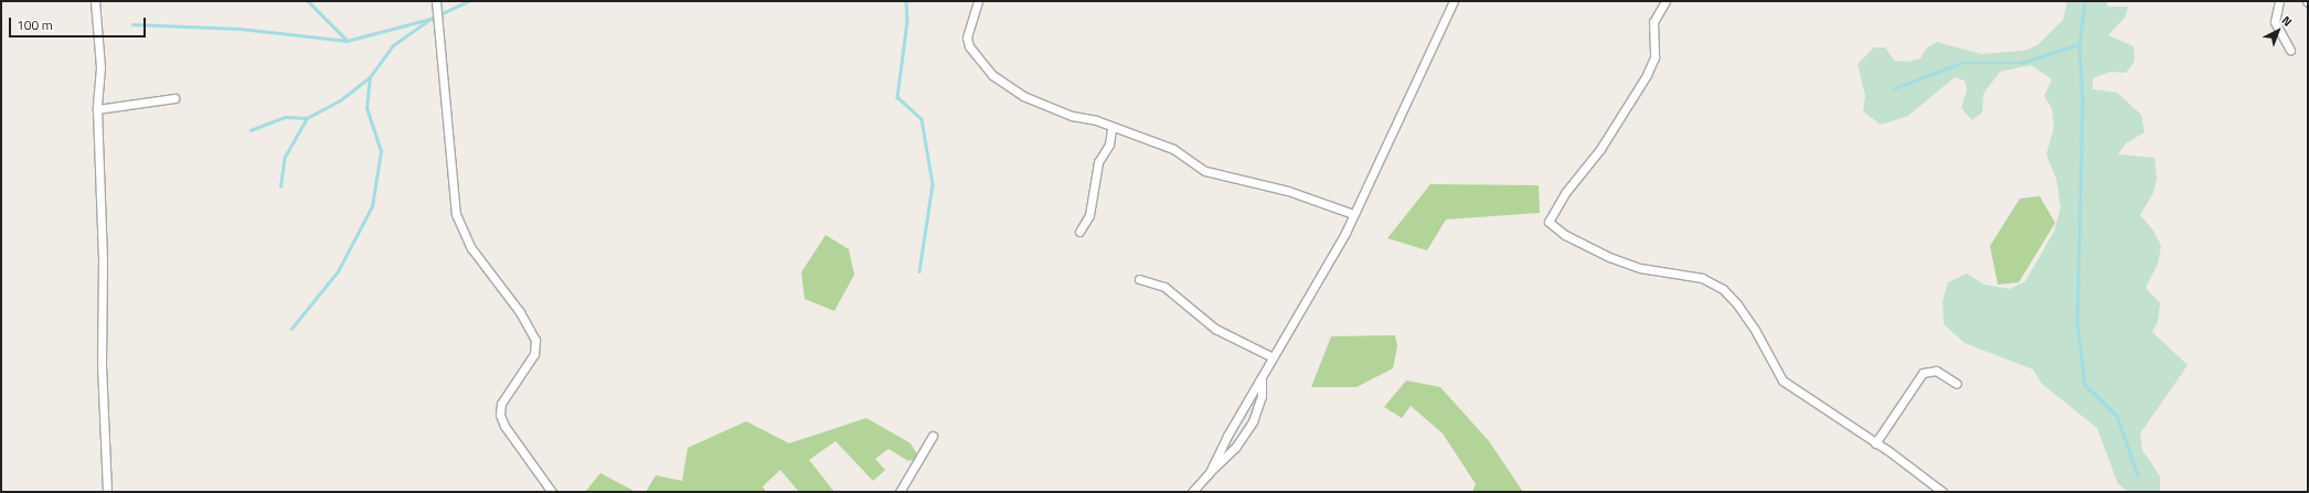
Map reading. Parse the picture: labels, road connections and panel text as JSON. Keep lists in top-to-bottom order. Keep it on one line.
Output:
{"scale_bar":"100 m","north":"top right"}
